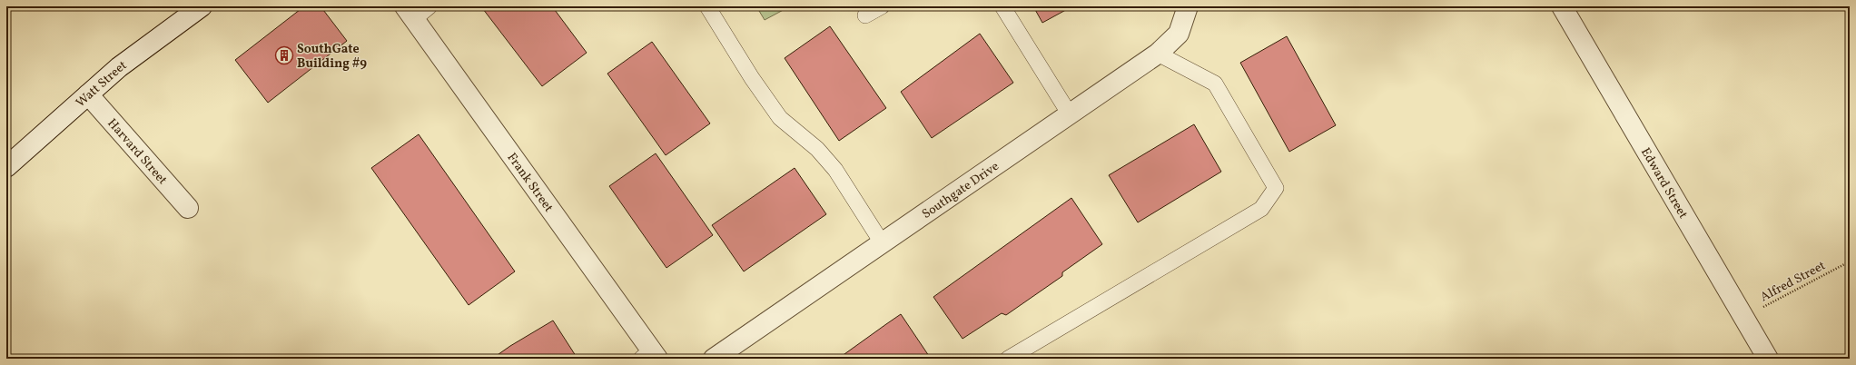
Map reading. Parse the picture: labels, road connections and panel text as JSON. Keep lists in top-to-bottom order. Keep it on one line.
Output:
{"streets":{"street":["Watt Street","Harvard Street","Frank Street","Edward Street","Southgate Drive"],"path":["Alfred Street"]},"crossings":[["Watt Street","Harvard Street"],["Edward Street","Alfred Street"]],"places":{"building":["SouthGate Building #9"]}}
